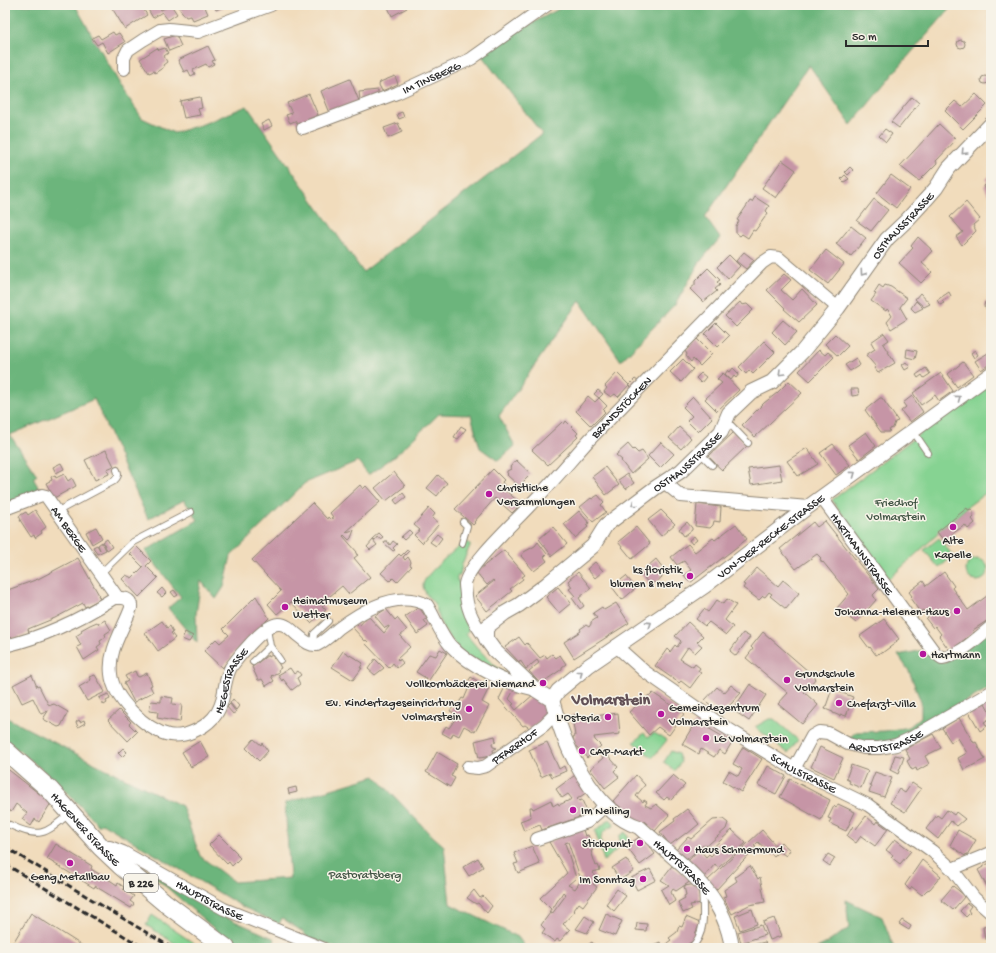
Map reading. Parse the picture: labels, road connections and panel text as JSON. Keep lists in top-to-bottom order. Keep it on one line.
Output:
{"streets":{"main road":["HAGENER STRASSE","B 226"],"street":["IM TINSBERG","OSTHAUSSTRASSE","BRANDSTÖCKEN","AM BERGE","VON-DER-RECKE-STRASSE","HARTMANNSTRASSE","HEGESTRASSE","ARNDTSTRASSE","PFARRHOF","SCHULSTRASSE","HAUPTSTRASSE"]},"crossings":[["OSTHAUSSTRASSE","BRANDSTÖCKEN"],["AM BERGE","HEGESTRASSE"],["VON-DER-RECKE-STRASSE","HARTMANNSTRASSE"],["VON-DER-RECKE-STRASSE","PFARRHOF"],["VON-DER-RECKE-STRASSE","SCHULSTRASSE"],["VON-DER-RECKE-STRASSE","HAUPTSTRASSE"],["ARNDTSTRASSE","SCHULSTRASSE"],["PFARRHOF","HAUPTSTRASSE"],["HAGENER STRASSE","HAUPTSTRASSE"]],"one_way":["OSTHAUSSTRASSE","VON-DER-RECKE-STRASSE"],"districts":["Volmarstein"],"parks":["Friedhof Volmarstein","Pastoratsberg"],"places":["Christliche Versammlungen","Alte Kapelle","ks floristik blumen & mehr","Heimatmuseum Wetter","Johanna-Helenen-Haus","Hartmann","Grundschule Volmarstein","Vollkornbäckerei Niemand","Chefarzt-Villa","Ev. Kindertageseinrichtung Volmarstein","Gemeindezentrum Volmarstein","L'Osteria","LG Volmarstein","CAP-Markt","Im Neiling","Stickpunkt","Haus Schmermund","Geng Metallbau","Im Sonntag"],"scale_bar":"50 m"}
